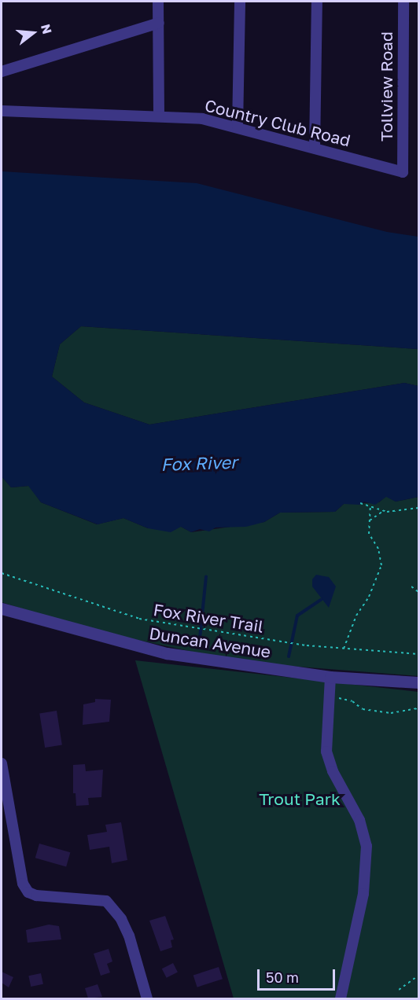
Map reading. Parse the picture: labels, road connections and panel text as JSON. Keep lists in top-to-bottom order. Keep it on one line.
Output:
{"streets":{"street":["Tollview Road","Country Club Road","Duncan Avenue"],"path":["Fox River Trail"]},"crossings":[["Tollview Road","Country Club Road"]],"water":["Fox River"],"parks":["Trout Park"],"scale_bar":"50 m","north":"right"}
